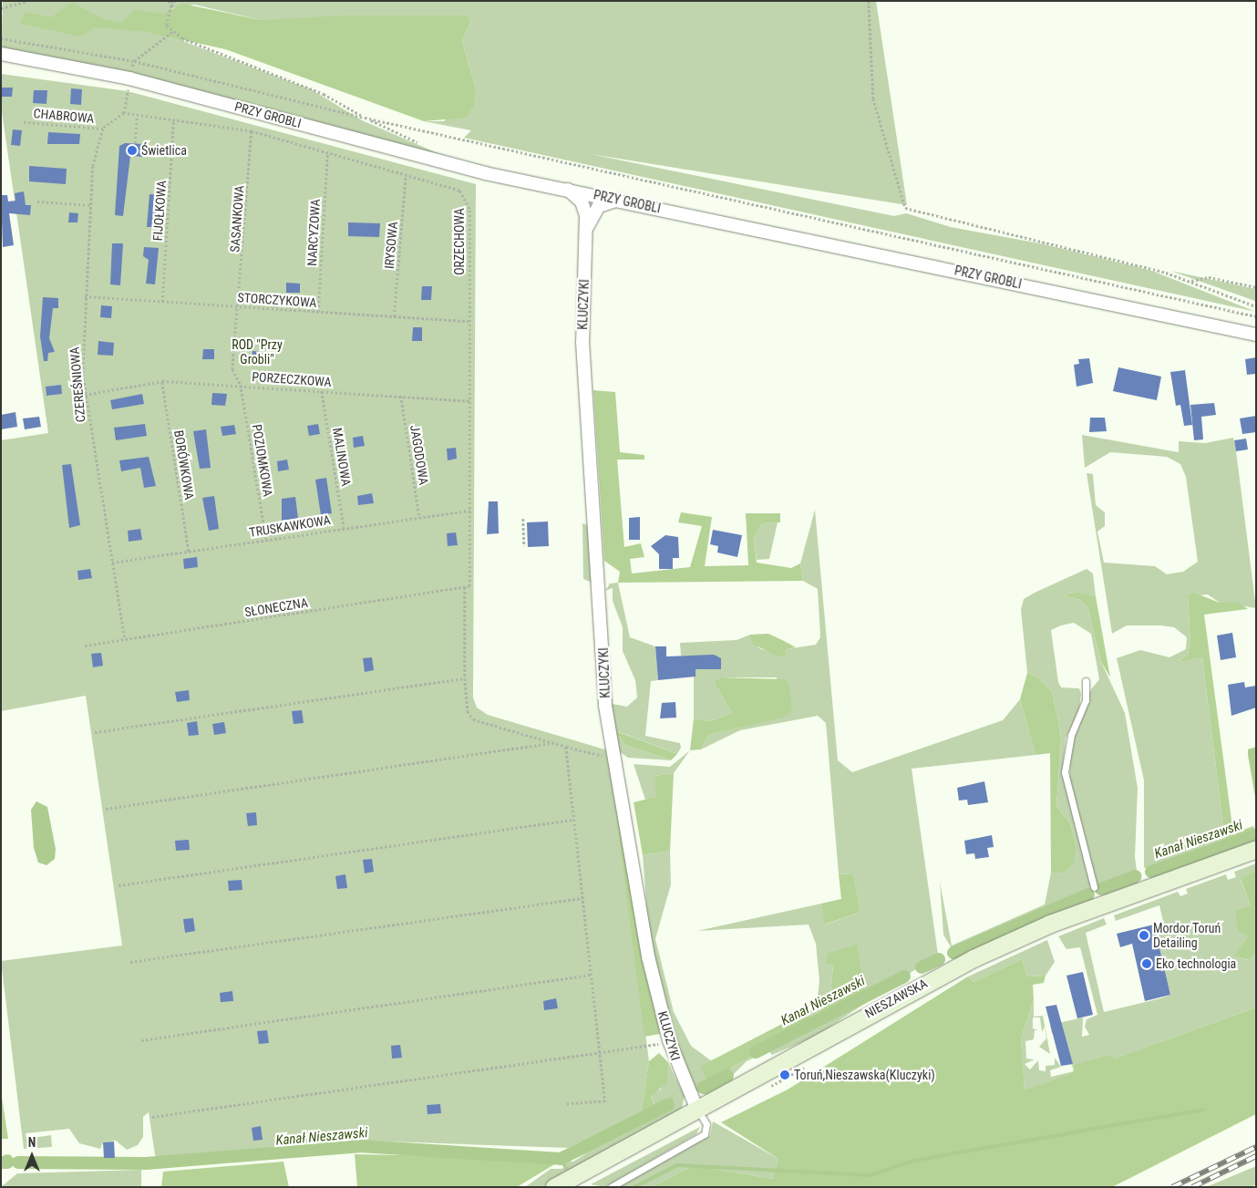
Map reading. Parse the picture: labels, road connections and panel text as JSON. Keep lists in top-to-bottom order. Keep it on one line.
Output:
{"streets":{"main road":["NIESZAWSKA"],"street":["PRZY GROBLI","KLUCZYKI"],"path":["CHABROWA","FIJOŁKOWA","SASANKOWA","NARCYZOWA","ORZECHOWA","IRYSOWA","STORCZYKOWA","PORZECZKOWA","CZEREŚNIOWA","JAGODOWA","MALINOWA","POZIOMKOWA","BORÓWKOWA","TRUSKAWKOWA","SŁONECZNA"]},"crossings":[["PRZY GROBLI","KLUCZYKI"],["CHABROWA","CZEREŚNIOWA"],["FIJOŁKOWA","ORZECHOWA"],["FIJOŁKOWA","STORCZYKOWA"],["SASANKOWA","ORZECHOWA"],["SASANKOWA","STORCZYKOWA"],["NARCYZOWA","ORZECHOWA"],["NARCYZOWA","STORCZYKOWA"],["ORZECHOWA","IRYSOWA"],["ORZECHOWA","STORCZYKOWA"],["ORZECHOWA","PORZECZKOWA"],["ORZECHOWA","CZEREŚNIOWA"],["ORZECHOWA","TRUSKAWKOWA"],["ORZECHOWA","SŁONECZNA"],["IRYSOWA","STORCZYKOWA"],["STORCZYKOWA","CZEREŚNIOWA"],["KLUCZYKI","NIESZAWSKA"],["PORZECZKOWA","CZEREŚNIOWA"],["PORZECZKOWA","JAGODOWA"],["PORZECZKOWA","MALINOWA"],["PORZECZKOWA","POZIOMKOWA"],["PORZECZKOWA","BORÓWKOWA"],["CZEREŚNIOWA","TRUSKAWKOWA"],["CZEREŚNIOWA","SŁONECZNA"],["JAGODOWA","TRUSKAWKOWA"],["MALINOWA","TRUSKAWKOWA"],["POZIOMKOWA","TRUSKAWKOWA"],["BORÓWKOWA","TRUSKAWKOWA"]],"water":["Kanał Nieszawski"],"parks":["ROD \"Przy Grobli\""],"places":["Świetlica","Mordor Toruń Detailing","Eko technologia","Toruń,Nieszawska(Kluczyki)"],"north":"top"}
